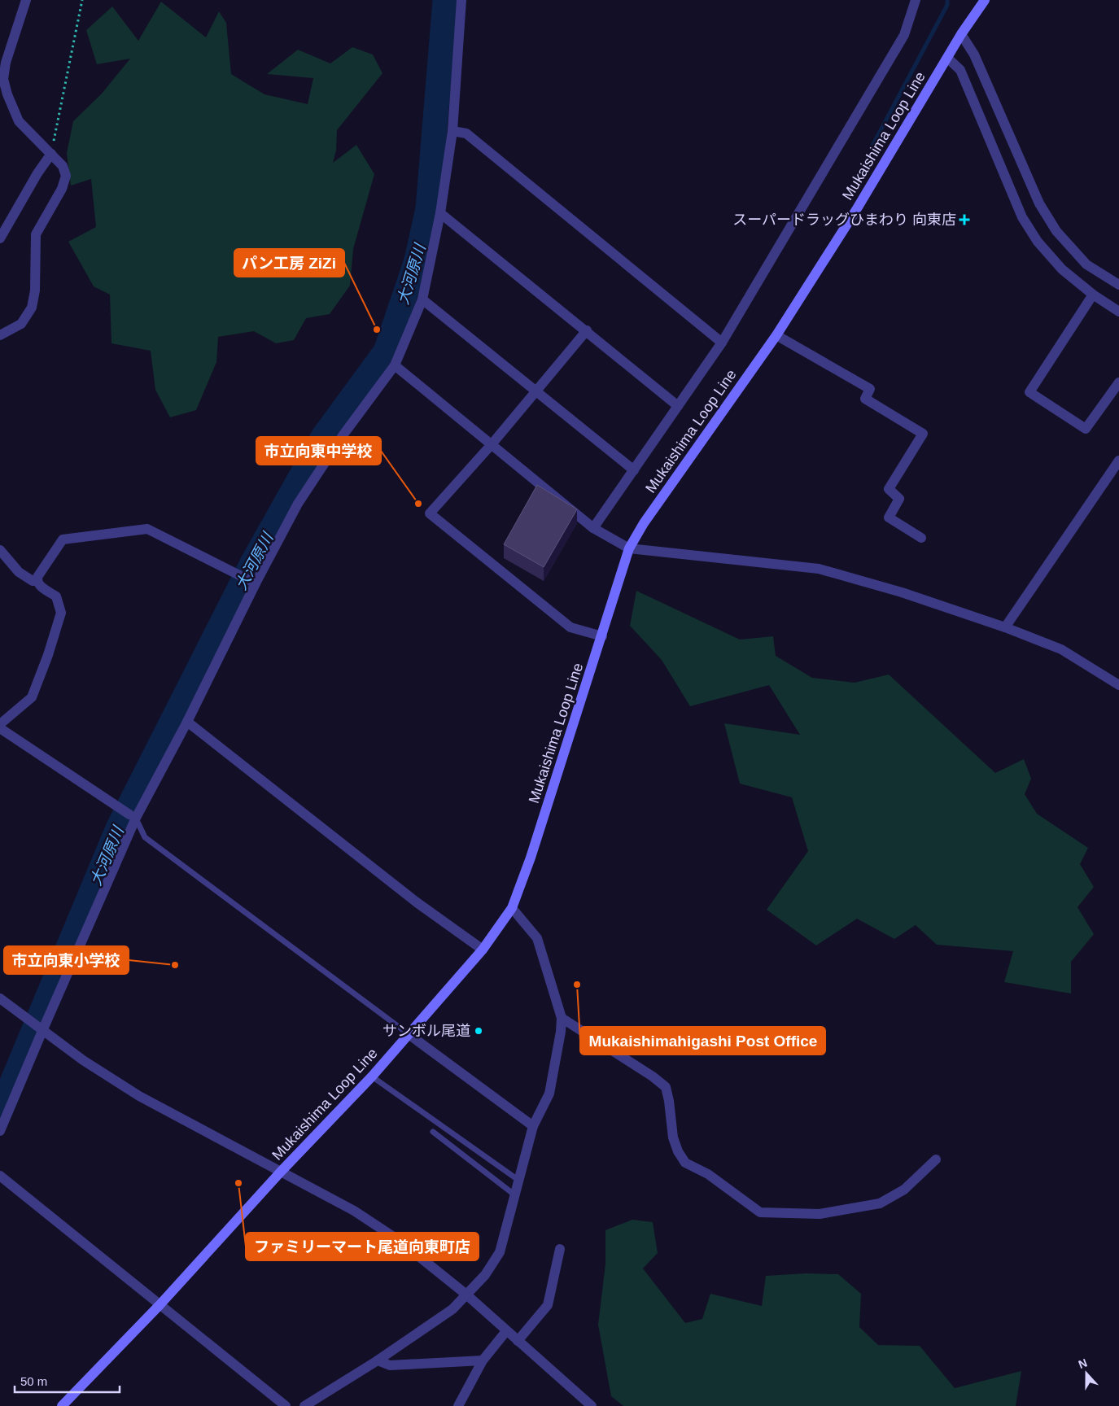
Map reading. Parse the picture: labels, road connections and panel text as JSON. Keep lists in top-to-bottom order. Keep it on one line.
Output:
{"streets":{"main road":["Mukaishima Loop Line"]},"water":["大河原川"],"places":{"health":["スーパードラッグひまわり 向東店"],"other":["パン工房 ZiZi","市立向東中学校","市立向東小学校","Mukaishimahigashi Post Office","サンボル尾道","ファミリーマート尾道向東町店"]},"scale_bar":"50 m","north":"top"}
